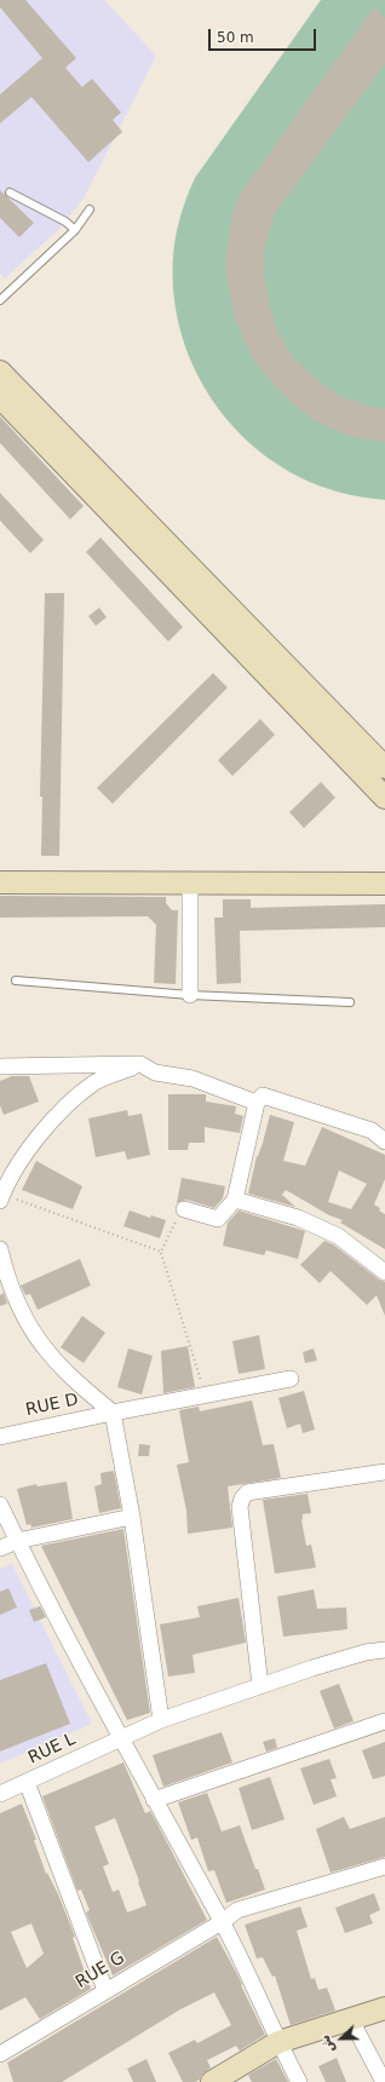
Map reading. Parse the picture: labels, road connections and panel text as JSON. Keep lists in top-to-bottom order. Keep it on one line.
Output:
{"streets":{"street":["RUE D","RUE L","RUE G"]},"scale_bar":"50 m","north":"left"}
